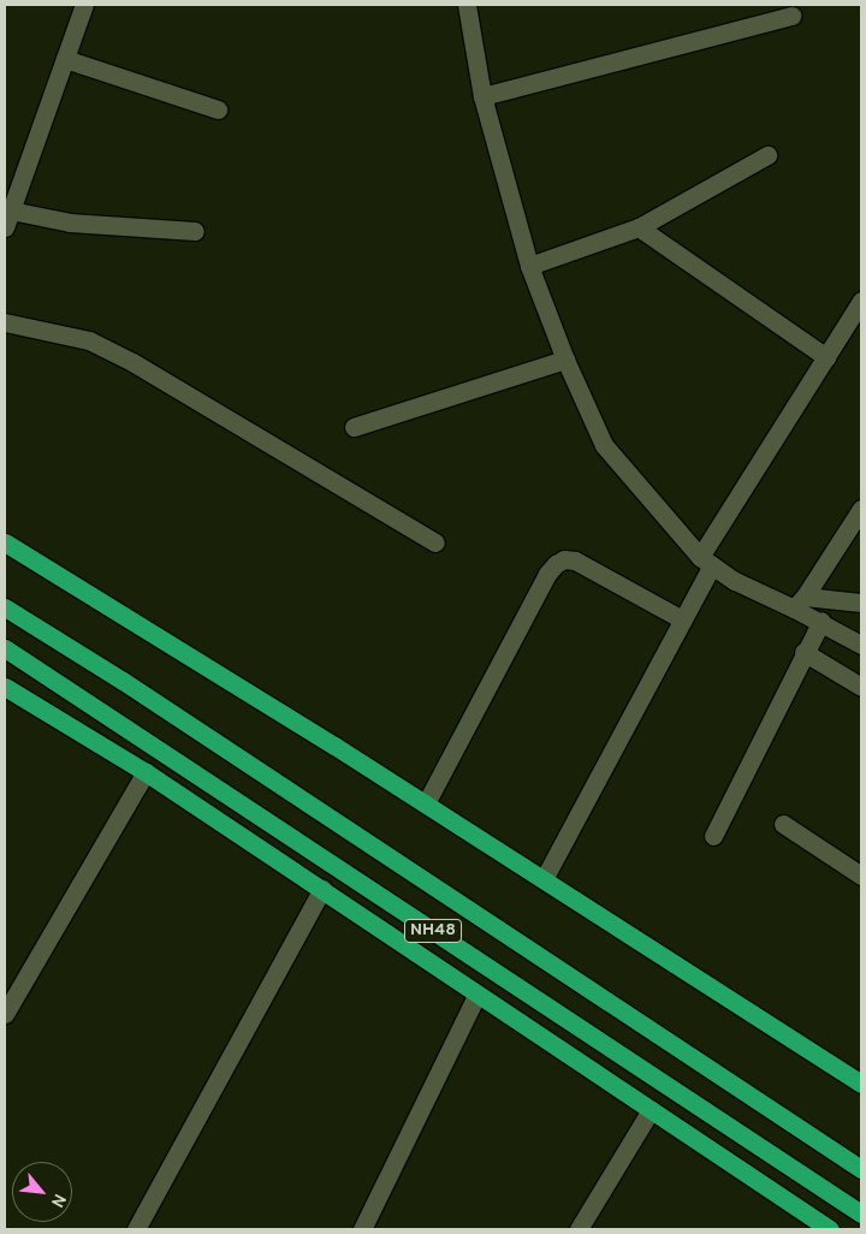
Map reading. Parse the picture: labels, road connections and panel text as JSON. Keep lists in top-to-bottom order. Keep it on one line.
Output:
{"streets":{"highway":["NH48"]},"north":"bottom right"}
